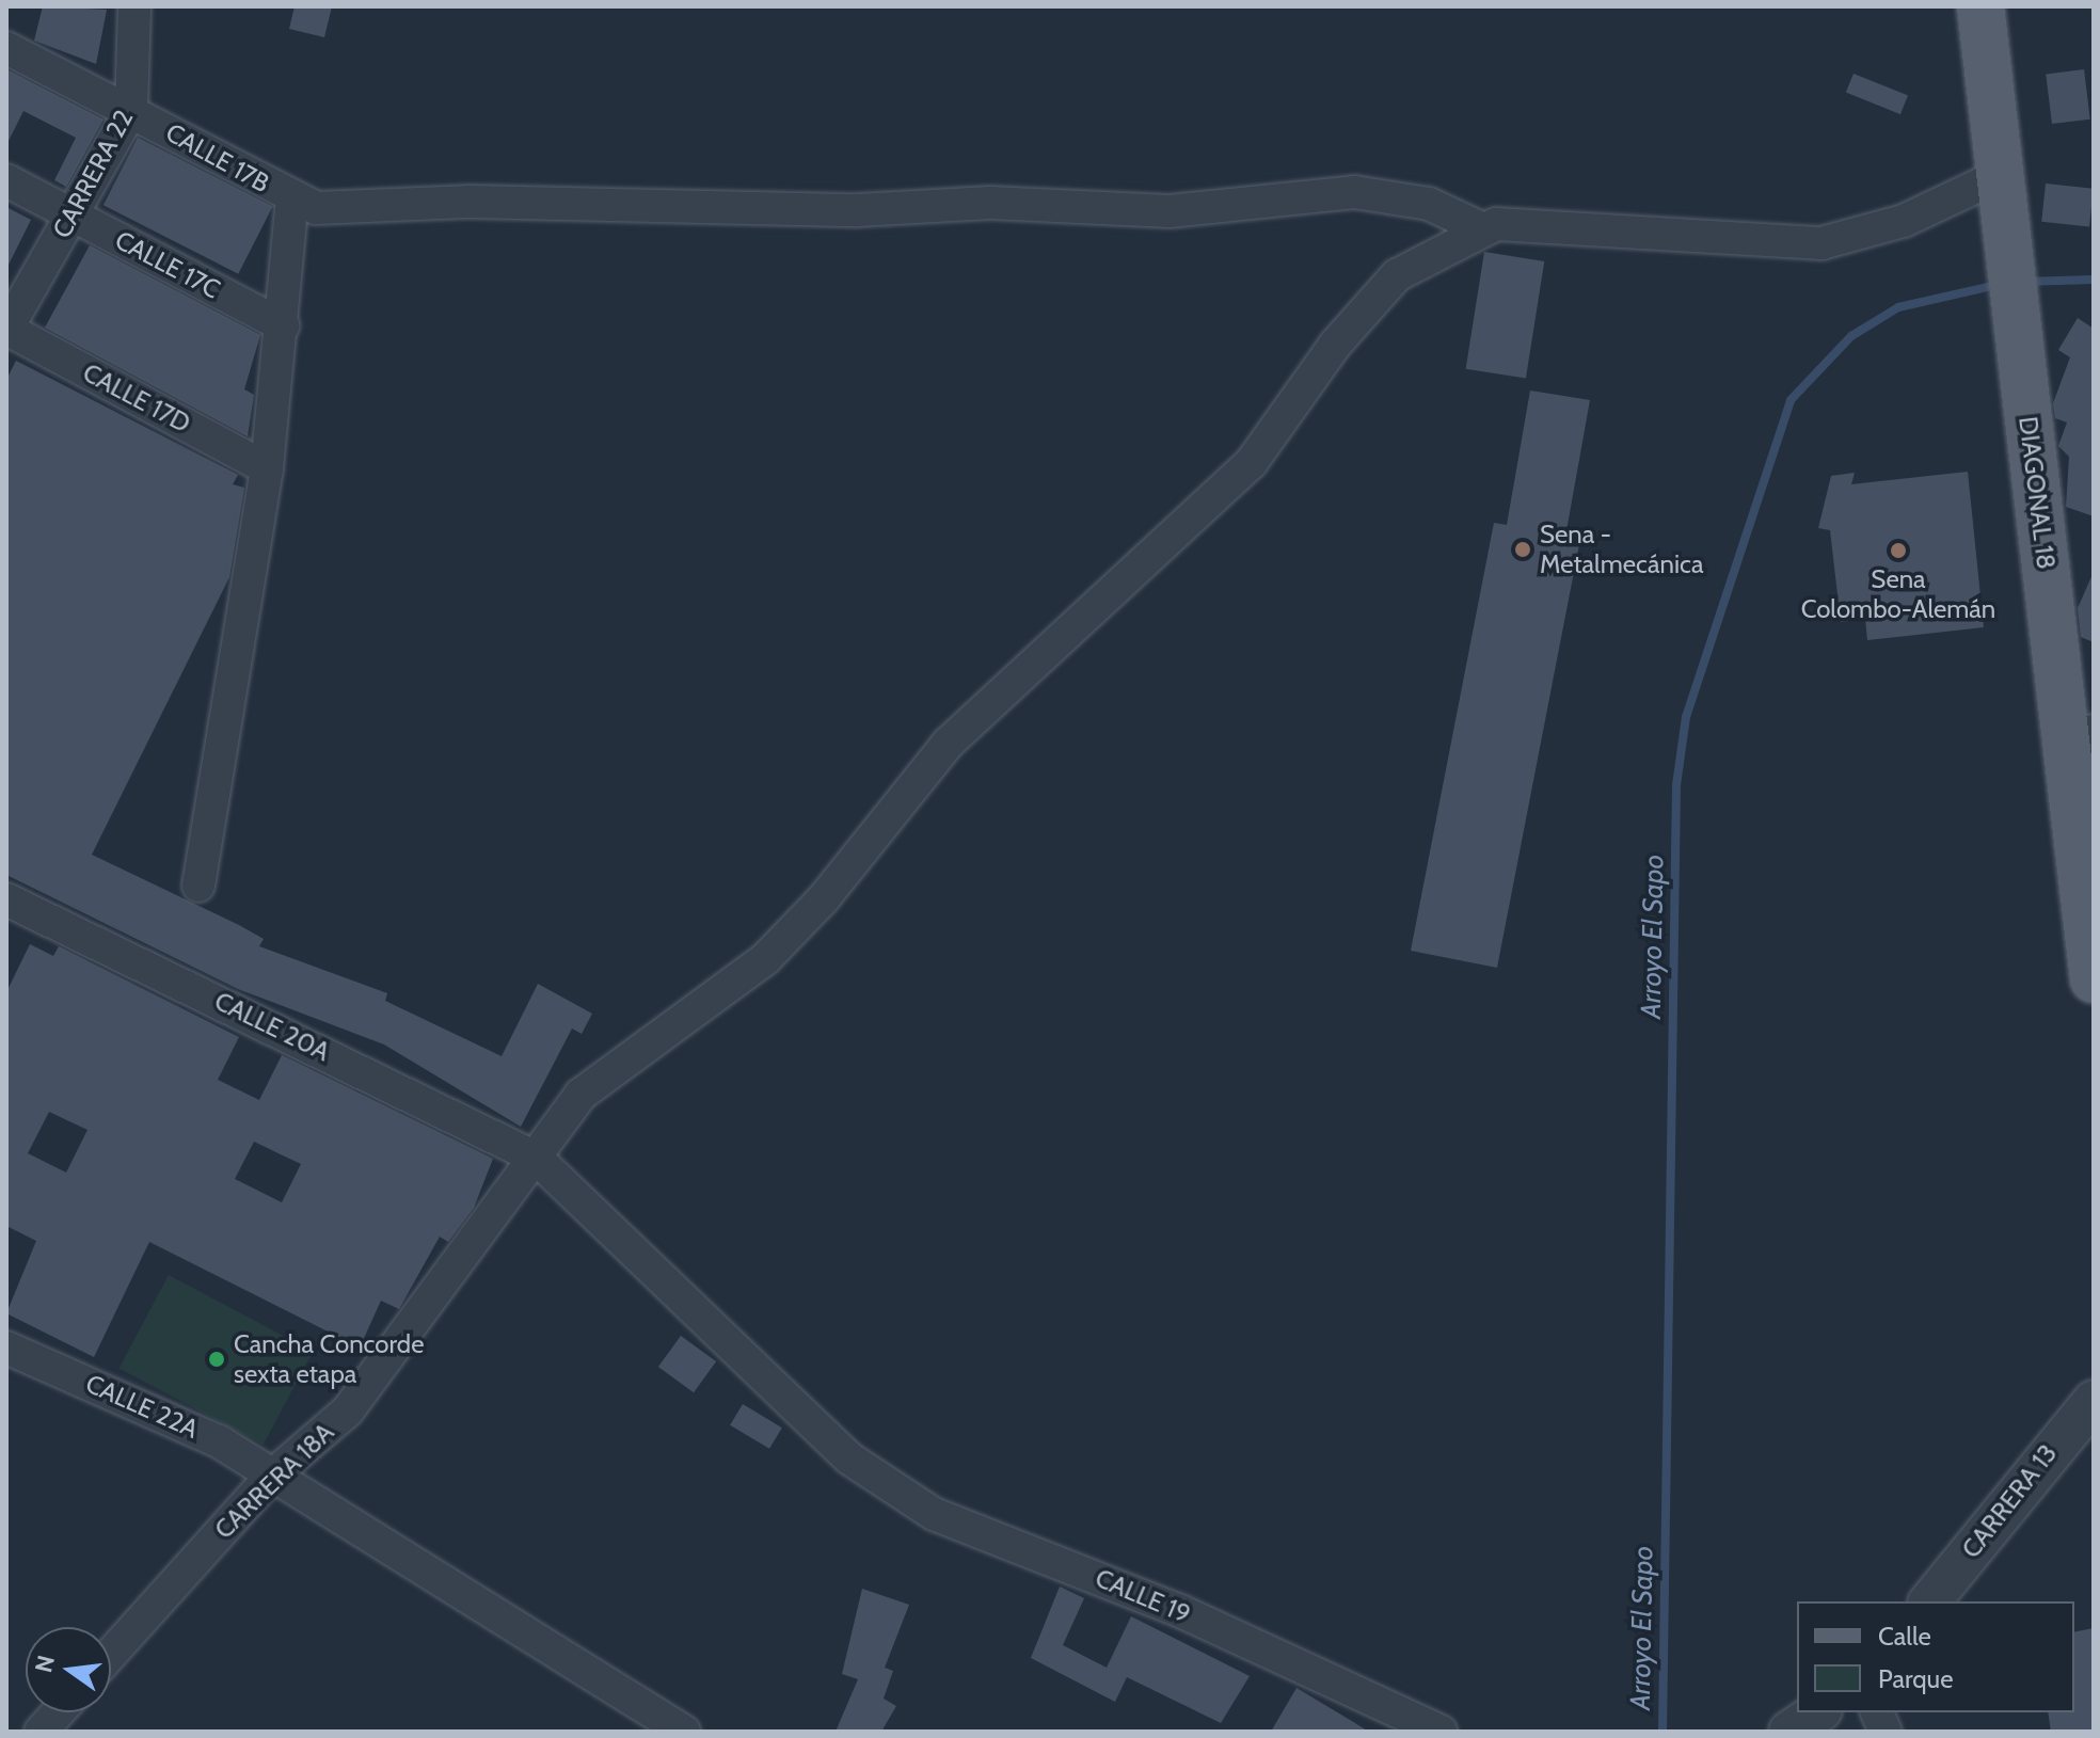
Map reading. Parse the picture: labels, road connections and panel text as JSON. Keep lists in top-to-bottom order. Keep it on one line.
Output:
{"streets":{"main road":["DIAGONAL 18"],"street":["CALLE 17B","CARRERA 22","CALLE 17C","CALLE 17D","CALLE 20A","CALLE 22A","CARRERA 18A","CARRERA 13","CALLE 19"]},"crossings":[["CALLE 17B","CARRERA 22"],["CALLE 17B","CARRERA 18A"],["CARRERA 22","CALLE 17C"],["CARRERA 22","CALLE 17D"],["CALLE 20A","CARRERA 18A"],["CALLE 20A","CALLE 19"],["CALLE 22A","CARRERA 18A"]],"water":["Arroyo El Sapo"],"places":["Sena - Metalmecánica","Sena Colombo-Alemán","Cancha Concorde sexta etapa"],"legend":["Calle","Parque"],"north":"left"}
